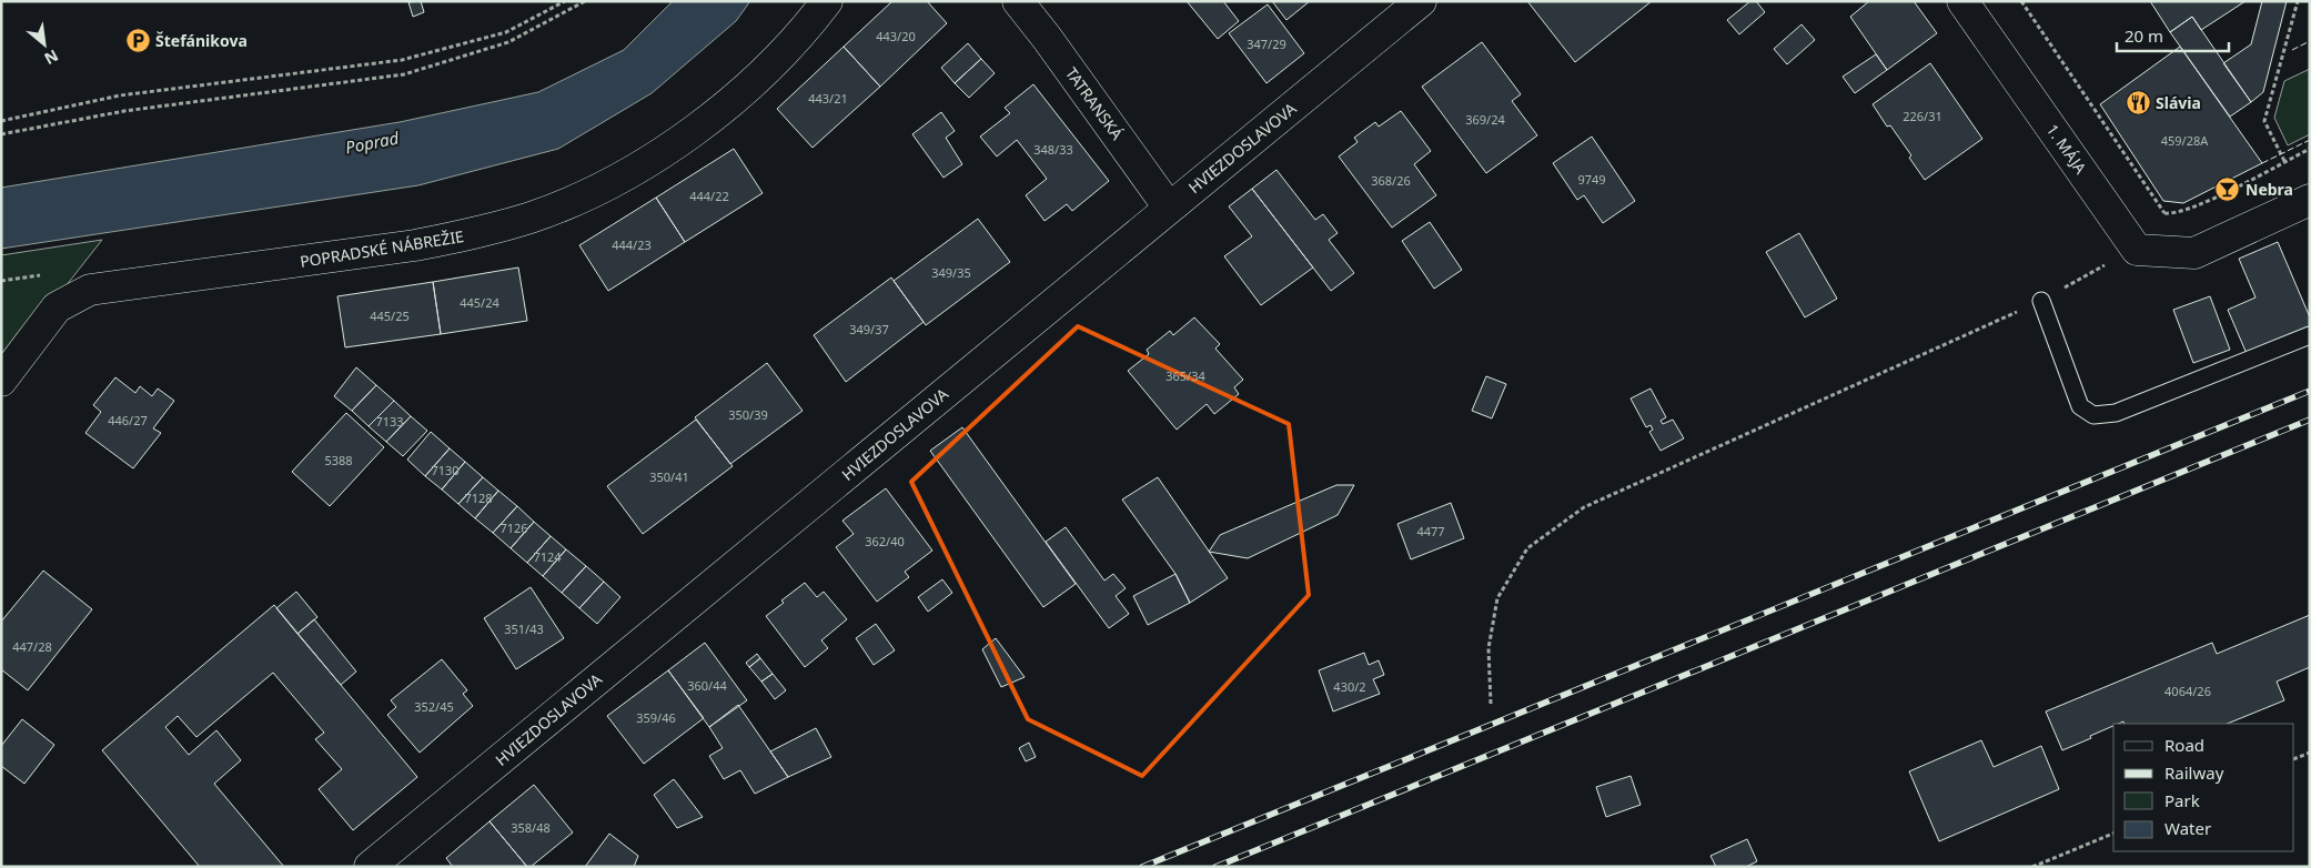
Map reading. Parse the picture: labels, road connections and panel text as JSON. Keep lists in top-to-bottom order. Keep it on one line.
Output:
{"streets":{"street":["TATRANSKÁ","HVIEZDOSLAVOVA","1. MÁJA","POPRADSKÉ NÁBREŽIE"]},"crossings":[["TATRANSKÁ","HVIEZDOSLAVOVA"]],"water":["Poprad"],"places":{"parking":["Štefánikova"],"restaurant":["Slávia"],"bar":["Nebra"]},"house_numbers":["443/20","347/29","443/21","226/31","369/24","459/28A","348/33","9749","368/26","444/22","444/23","349/35","445/24","445/25","349/37","365/34","350/39","446/27","7133","5388","7130","350/41","7128","7126","4477","362/40","7124","351/43","447/28","360/44","430/2","4064/26","352/45","359/46","358/48"],"legend":["Road","Railway","Park","Water"],"scale_bar":"20 m","north":"bottom right"}
